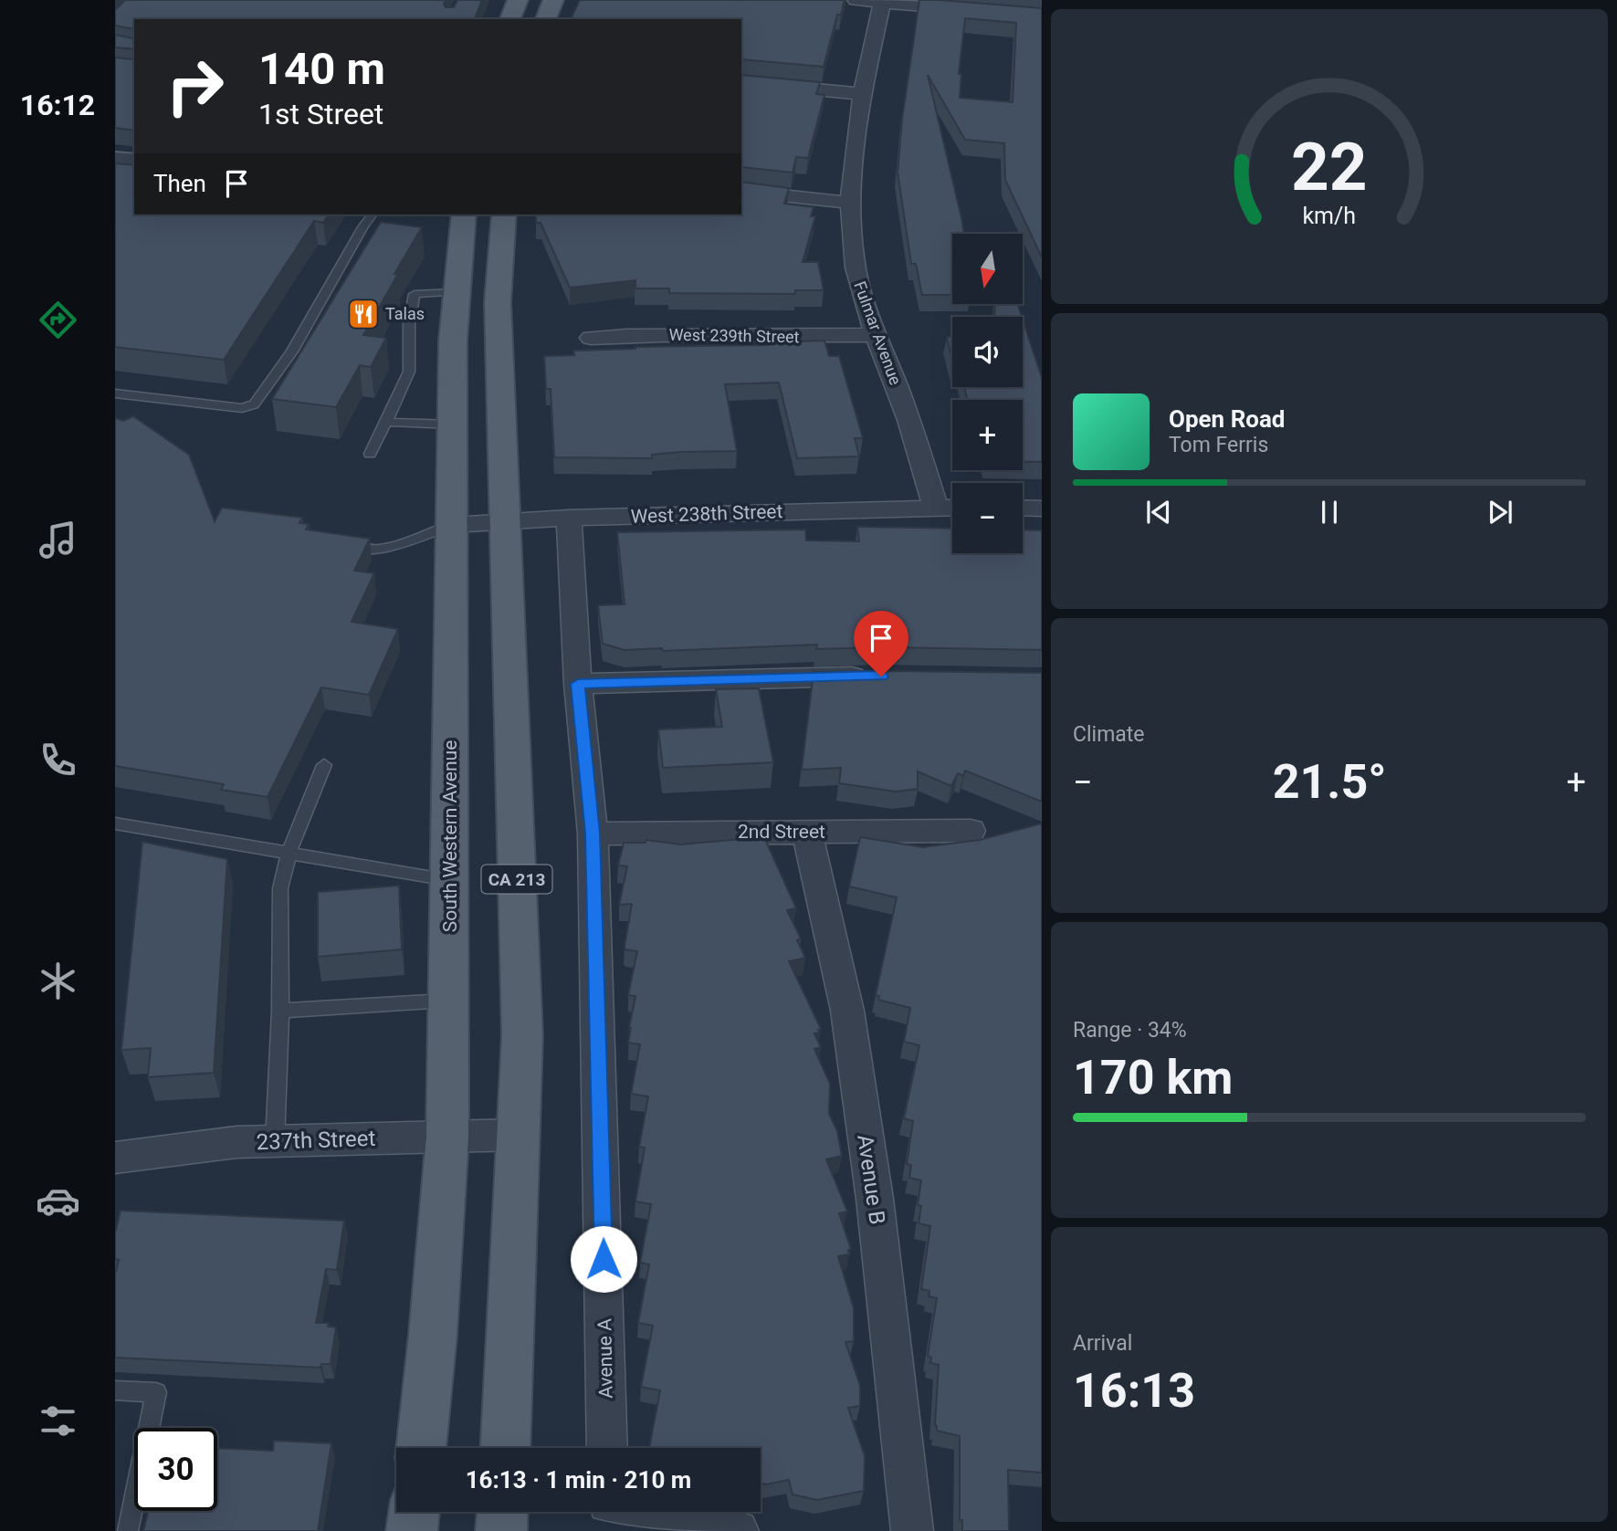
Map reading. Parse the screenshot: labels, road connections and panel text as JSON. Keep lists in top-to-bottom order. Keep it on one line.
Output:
{"streets":{"main road":["South Western Avenue","CA 213"],"street":["Fulmar Avenue","West 239th Street","West 238th Street","2nd Street","237th Street","Avenue B","Avenue A"]},"crossings":[["Fulmar Avenue","West 239th Street"],["Fulmar Avenue","West 238th Street"],["West 238th Street","South Western Avenue"],["West 238th Street","CA 213"],["West 238th Street","Avenue A"],["2nd Street","Avenue B"],["2nd Street","Avenue A"],["South Western Avenue","237th Street"],["CA 213","237th Street"]],"places":{"restaurant":["Talas"]},"north":"bottom","page":{"tabs":"16:12","turn":["140 m","1st Street"],"then":"Then","map_buttons":["+","−"],"song":["Open Road","Tom Ferris"],"tile":["Climate",["Range · 34%","170 km"],["Arrival","16:13"]],"heat":["−","21.5°","+"],"limit":"30","trip":"16:13 · 1 min · 210 m","gauge":["22","km/h"]}}
